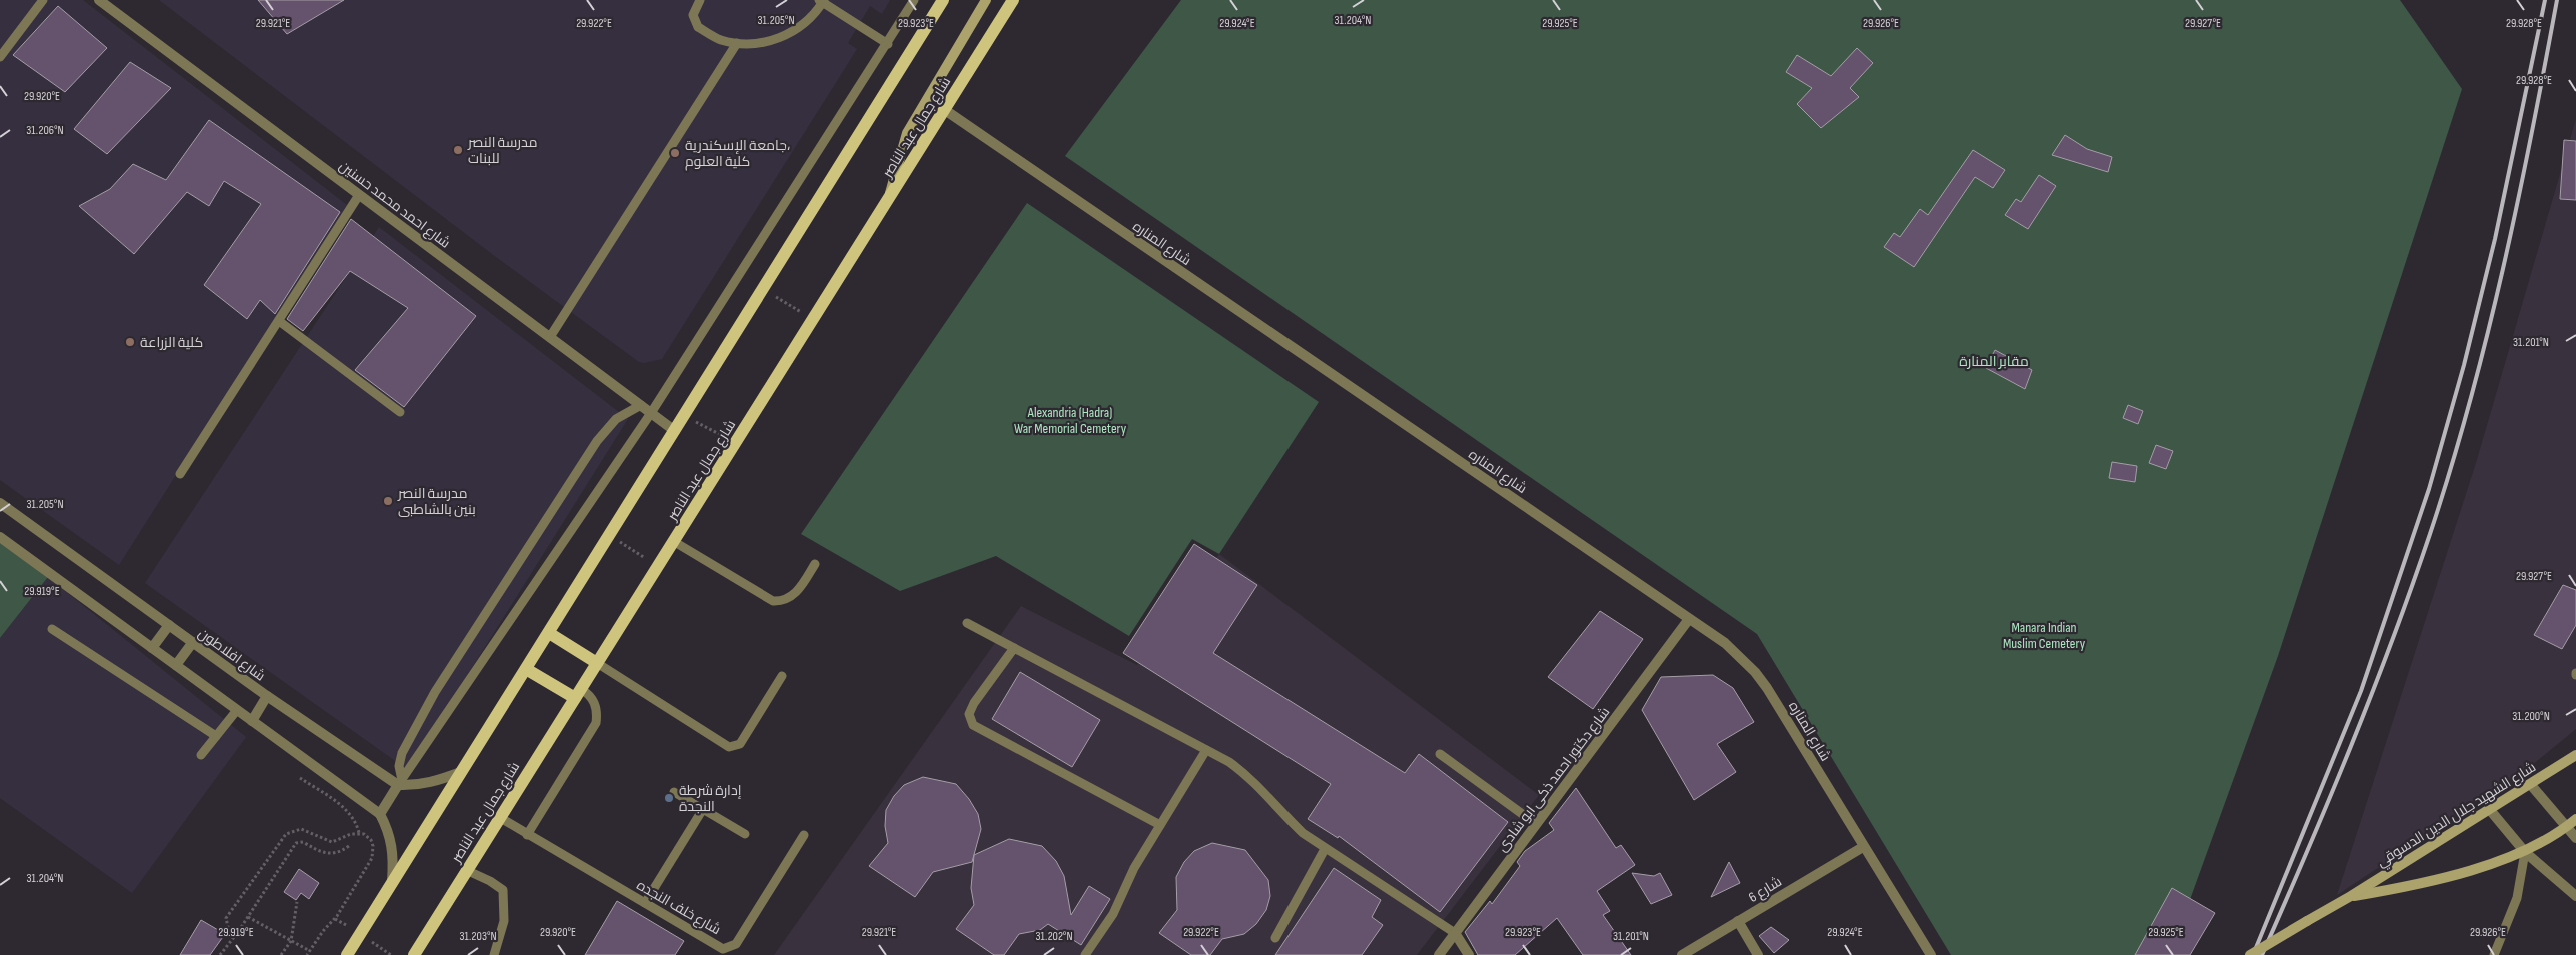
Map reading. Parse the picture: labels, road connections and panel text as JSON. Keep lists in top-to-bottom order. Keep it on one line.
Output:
{"streets":{"main road":["شارع جمال عبد الناصر","شارع الشهيد جلال الدين الدسوقي"],"street":["شارع احمد محمد حسنين","شارع المناره","شارع افلاطون","شارع دكتور احمد ذكى ابو شادى","شارع 6"],"lane":["شارع خلف النجده"]},"crossings":[["شارع جمال عبد الناصر","شارع المناره"],["شارع جمال عبد الناصر","شارع خلف النجده"],["شارع المناره","شارع دكتور احمد ذكى ابو شادى"],["شارع المناره","شارع 6"]],"parks":["مقابر المنارة","Alexandria (Hadra) War Memorial Cemetery","Manara Indian Muslim Cemetery"],"places":["مدرسة النصر للبنات","جامعة الإسكندرية، كلية العلوم","كلية الزراعة","مدرسة النصر بنين بالشاطبى","إدارة شرطة النجدة"],"coordinates":["31.205°N","31.204°N","29.921°E","29.922°E","29.923°E","29.924°E","29.925°E","29.927°E","29.926°E","29.928°E","29.920°E","31.206°N","31.201°N","29.919°E","31.200°N","31.203°N","31.202°N"]}
